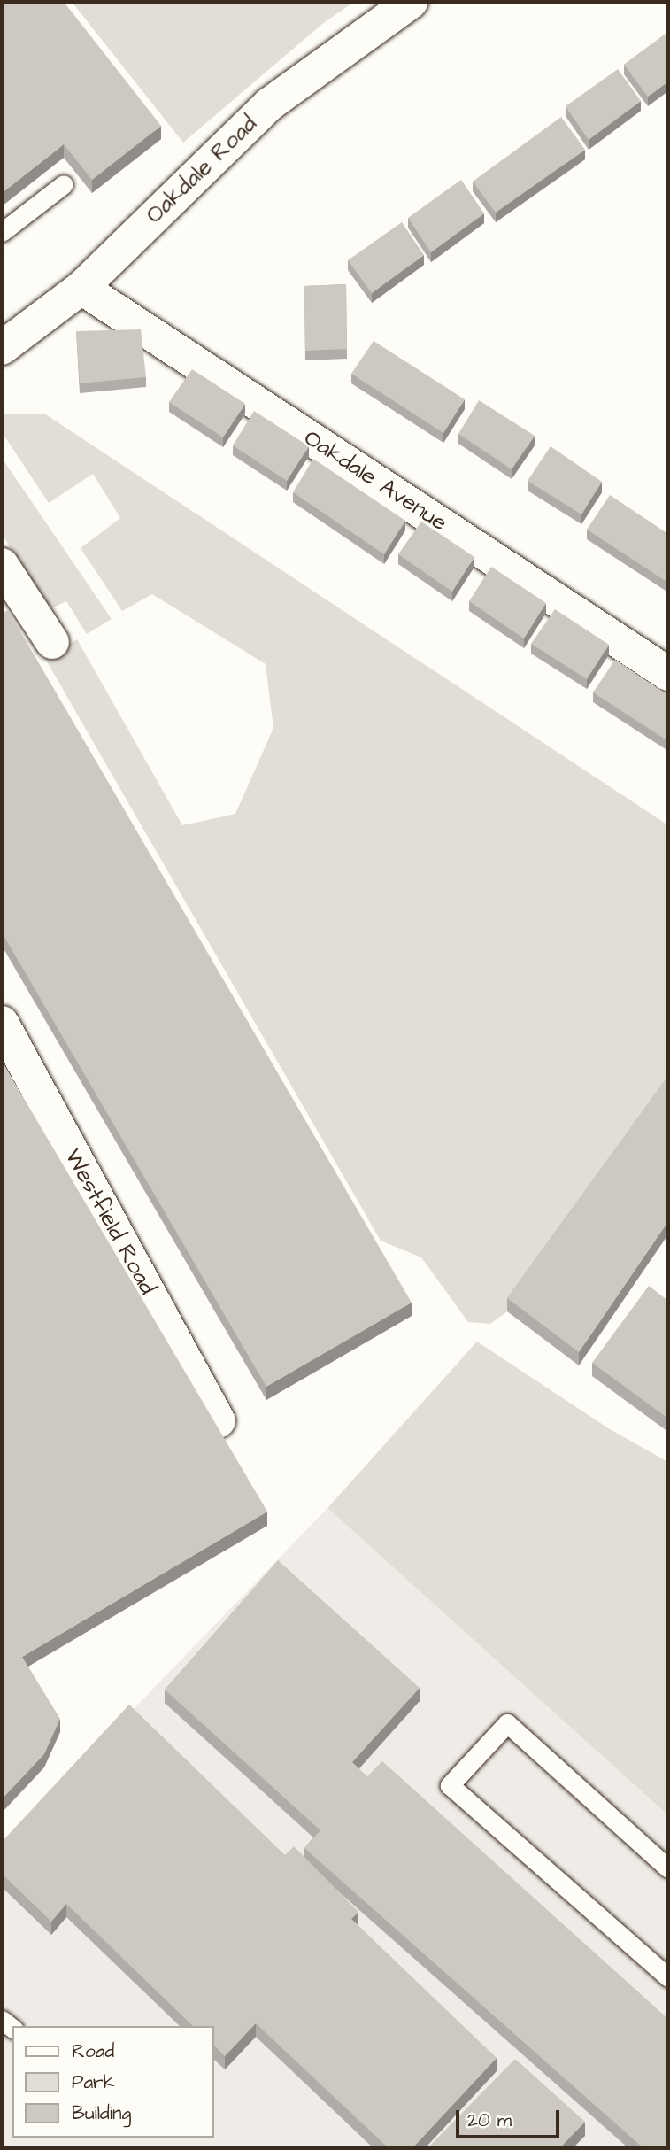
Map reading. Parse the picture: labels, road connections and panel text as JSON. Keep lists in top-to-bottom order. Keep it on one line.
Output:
{"streets":{"street":["Oakdale Road","Oakdale Avenue","Westfield Road"]},"crossings":[["Oakdale Road","Oakdale Avenue"]],"legend":["Road","Park","Building"],"scale_bar":"20 m"}
